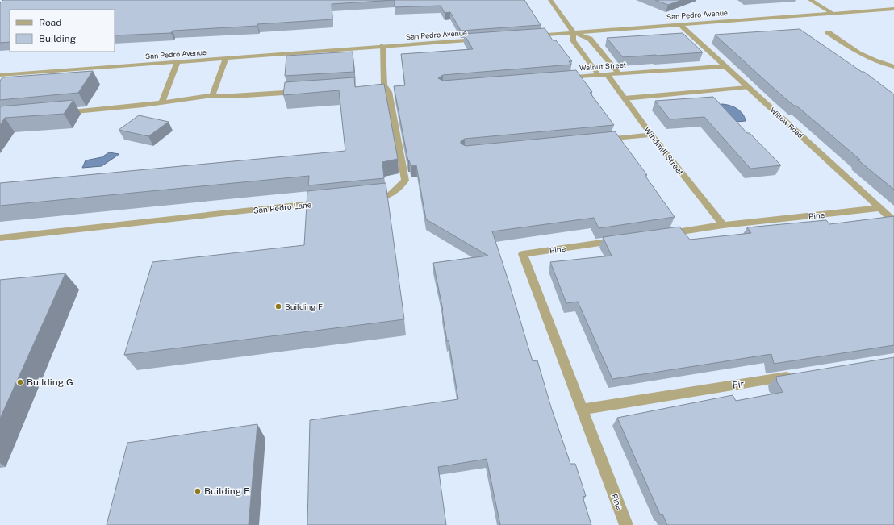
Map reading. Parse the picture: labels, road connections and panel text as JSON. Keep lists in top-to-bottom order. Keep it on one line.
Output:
{"streets":{"street":["San Pedro Avenue","Walnut Street","Willow Road","Windmill Street","San Pedro Lane","Pine","Fir"]},"crossings":[["San Pedro Avenue","Willow Road"],["Walnut Street","Willow Road"],["Walnut Street","Windmill Street"],["Willow Road","Pine"],["Windmill Street","Pine"],["Pine","Fir"]],"places":["Building F","Building G","Building E"],"legend":["Road","Building"]}
